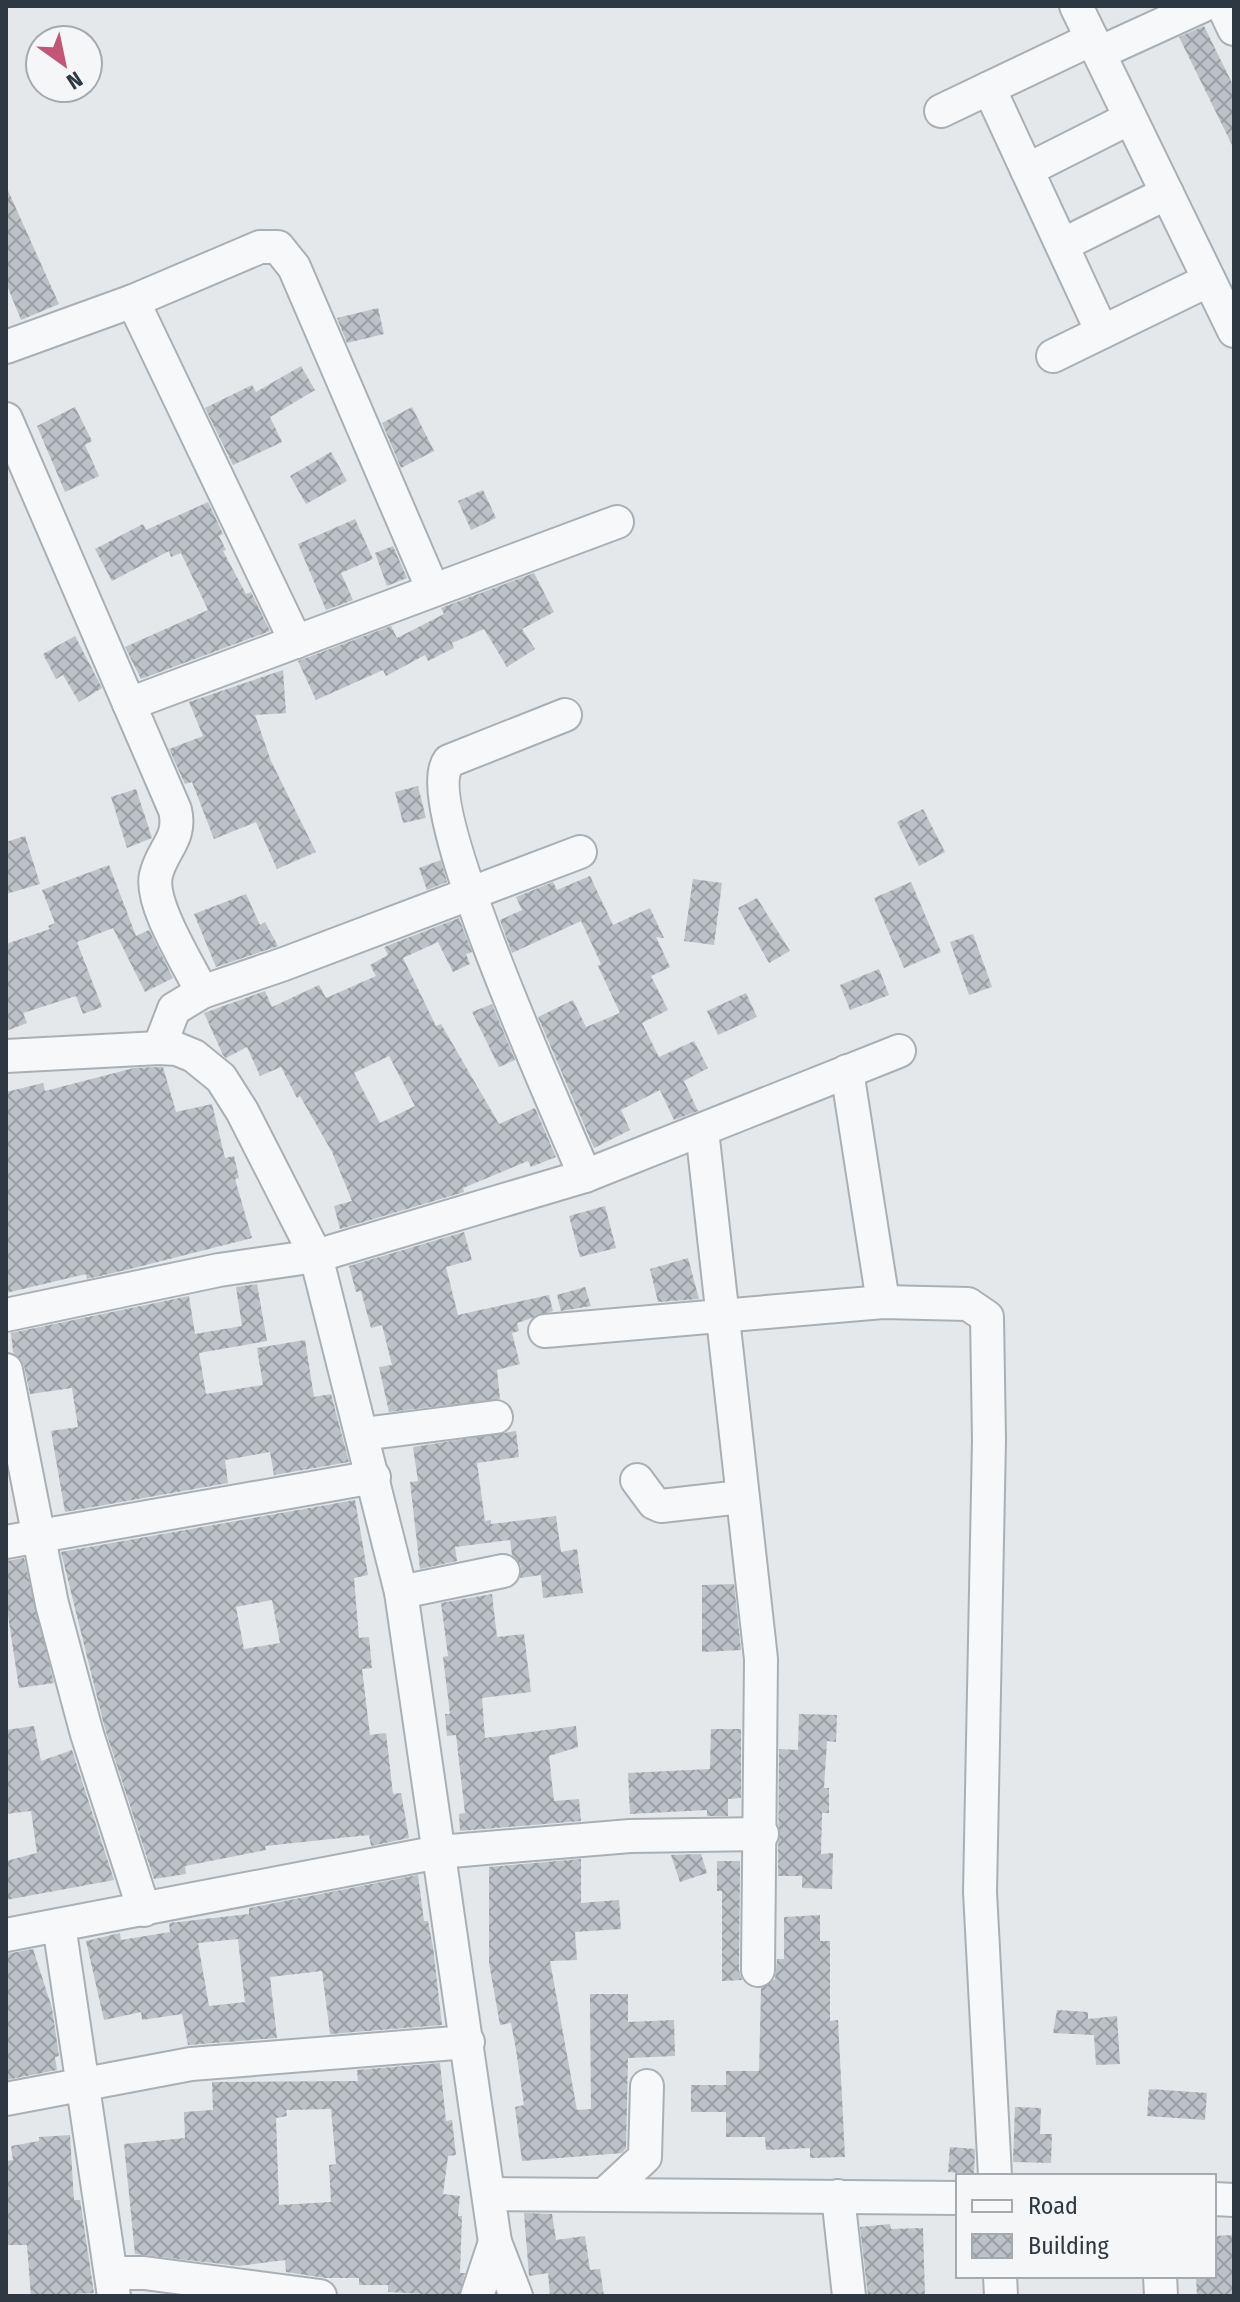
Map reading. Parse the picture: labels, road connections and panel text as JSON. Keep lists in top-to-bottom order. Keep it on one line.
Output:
{"legend":["Road","Building"],"north":"bottom right"}
